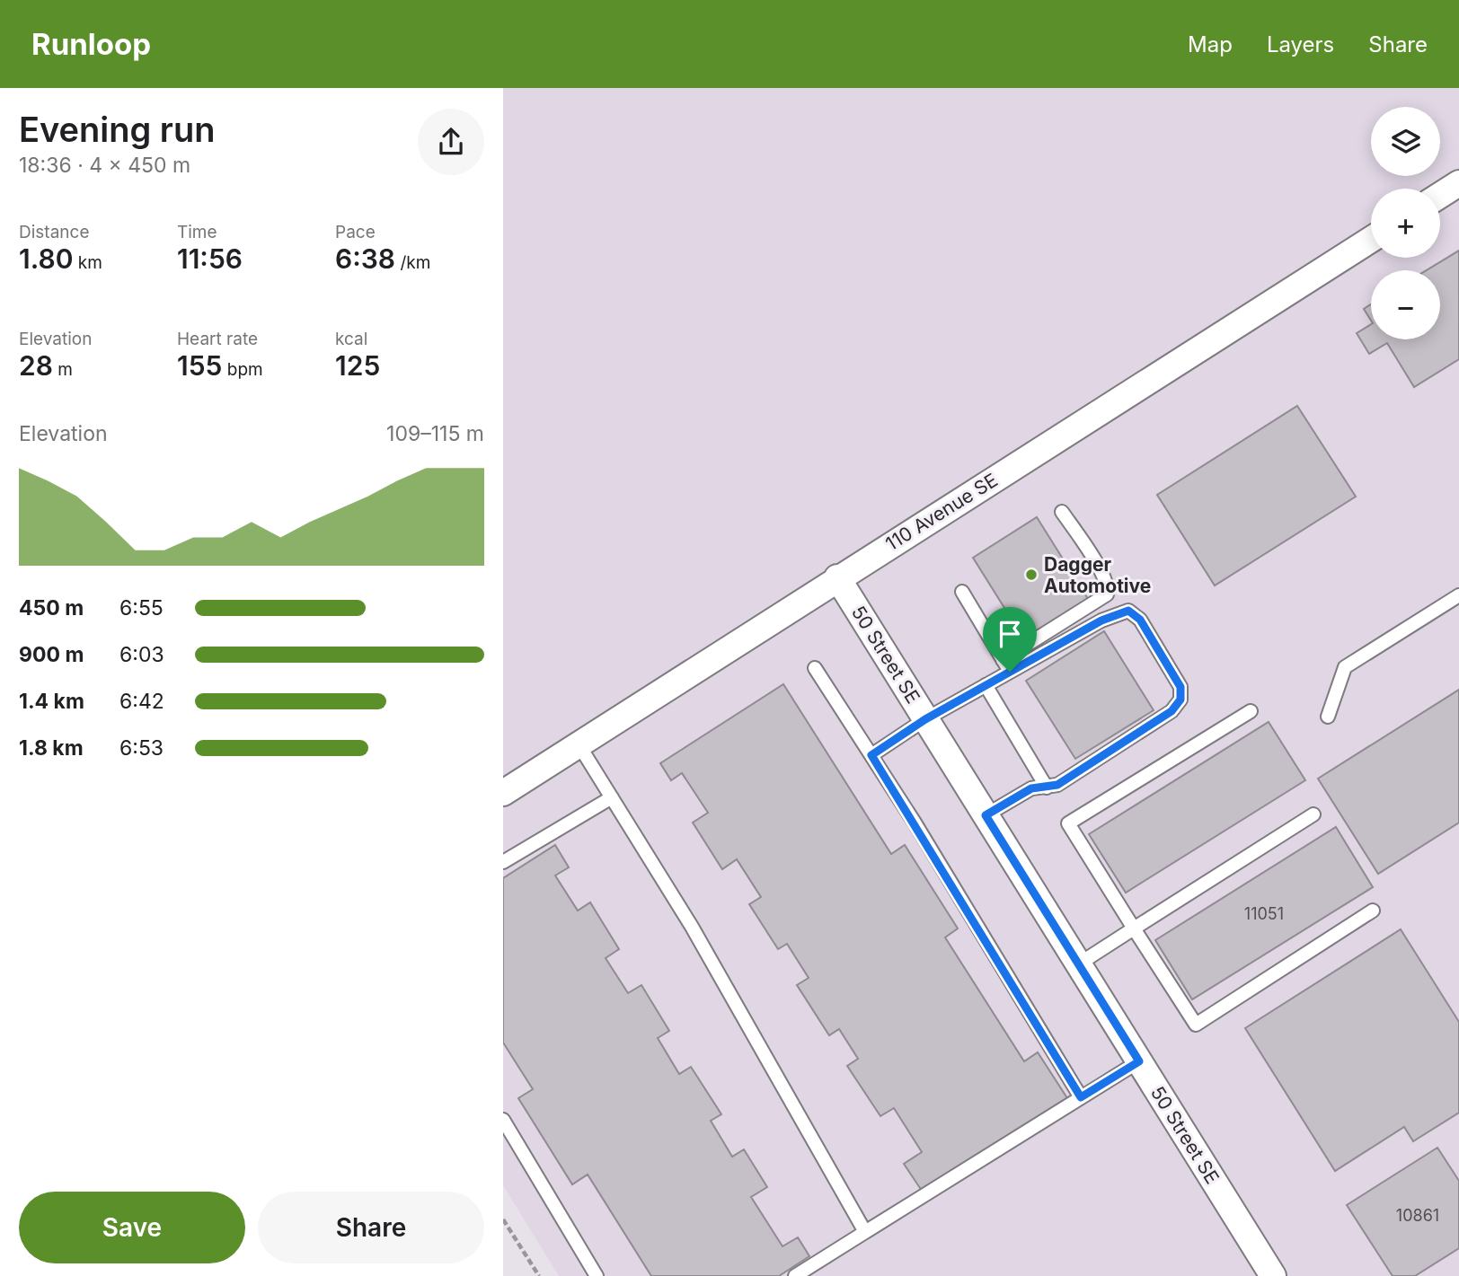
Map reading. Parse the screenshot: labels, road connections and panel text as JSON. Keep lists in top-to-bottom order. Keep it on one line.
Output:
{"streets":{"street":["110 Avenue SE","50 Street SE"]},"crossings":[["110 Avenue SE","50 Street SE"]],"places":["Dagger Automotive"],"house_numbers":["11051","10861"],"page":{"header":"Runloop","nav":["Map","Layers","Share"],"heading":["Evening run","18:36 · 4 × 450 m"],"map_buttons":["+","−"],"stats":[["Distance","1.80 km"],["Time","11:56"],["Pace","6:38 /km"],["Elevation","28 m"],["Heart rate","155 bpm"],["kcal","125"]],"chart":["Elevation","109–115 m"],"list":[{"name":"450 m","note":"6:55"},{"name":"900 m","note":"6:03"},{"name":"1.4 km","note":"6:42"},{"name":"1.8 km","note":"6:53"}],"buttons":["Save","Share"]}}
